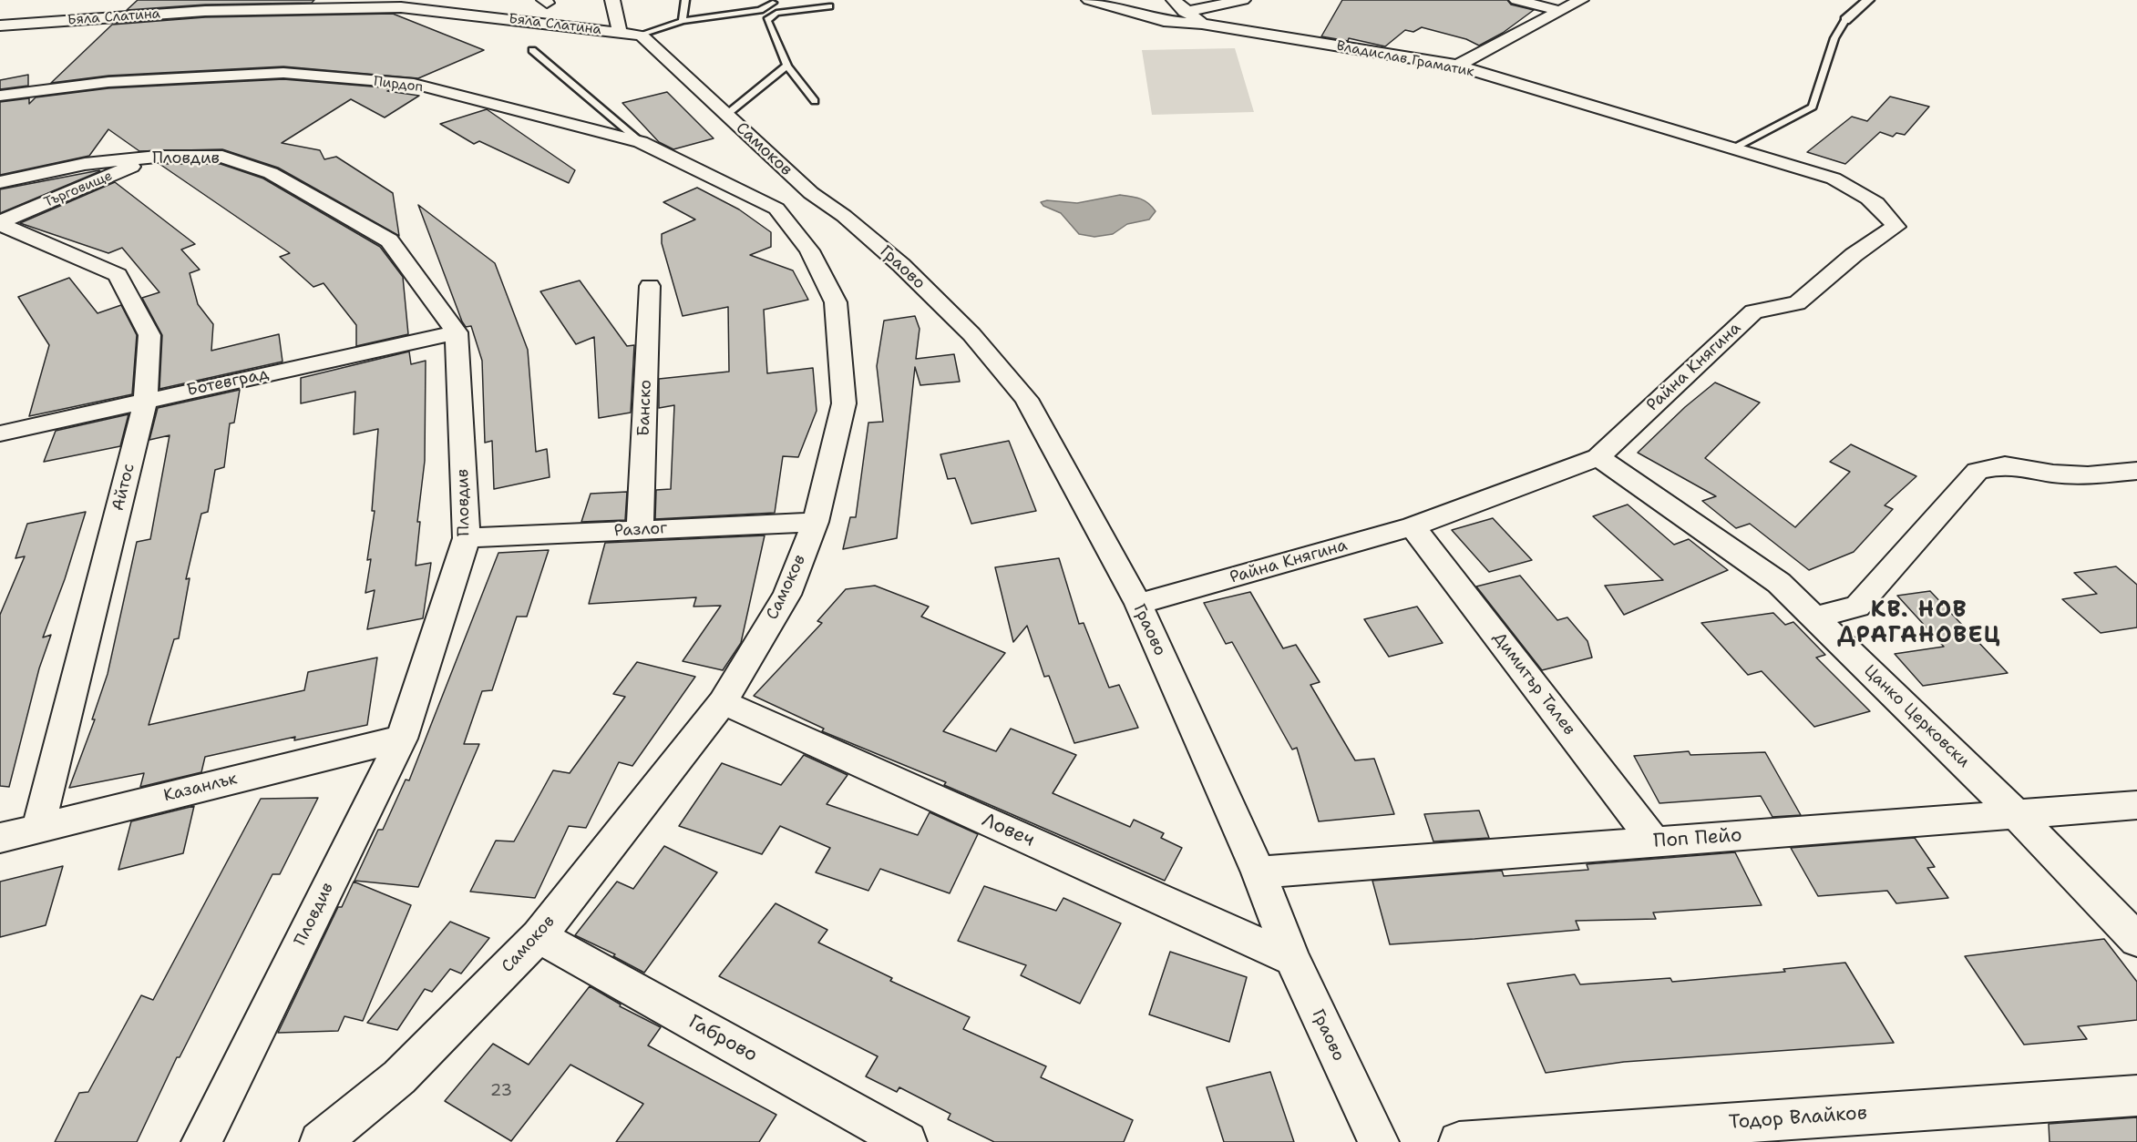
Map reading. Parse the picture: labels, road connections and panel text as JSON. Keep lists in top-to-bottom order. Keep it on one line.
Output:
{"streets":{"street":["Бяла Слатина","Владислав Граматик","Пирдоп","Самоков","Пловдив","Търговище","Граово","Райна Княгина","Ботевград","Банско","Айтос","Разлог","Димитър Талев","Цанко Церковски","Казанлък","Ловеч","Поп Пейо","Габрово","Тодор Влайков"]},"crossings":[["Владислав Граматик","Райна Княгина"],["Пирдоп","Самоков"],["Самоков","Граово"],["Самоков","Разлог"],["Самоков","Ловеч"],["Самоков","Габрово"],["Пловдив","Търговище"],["Пловдив","Ботевград"],["Пловдив","Разлог"],["Пловдив","Казанлък"],["Търговище","Айтос"],["Граово","Райна Княгина"],["Граово","Ловеч"],["Граово","Поп Пейо"],["Райна Княгина","Димитър Талев"],["Райна Княгина","Цанко Церковски"],["Ботевград","Айтос"],["Банско","Разлог"],["Айтос","Казанлък"],["Димитър Талев","Поп Пейо"],["Цанко Церковски","Поп Пейо"]],"districts":["КВ. НОВ ДРАГАНОВЕЦ"],"house_numbers":["23"]}
